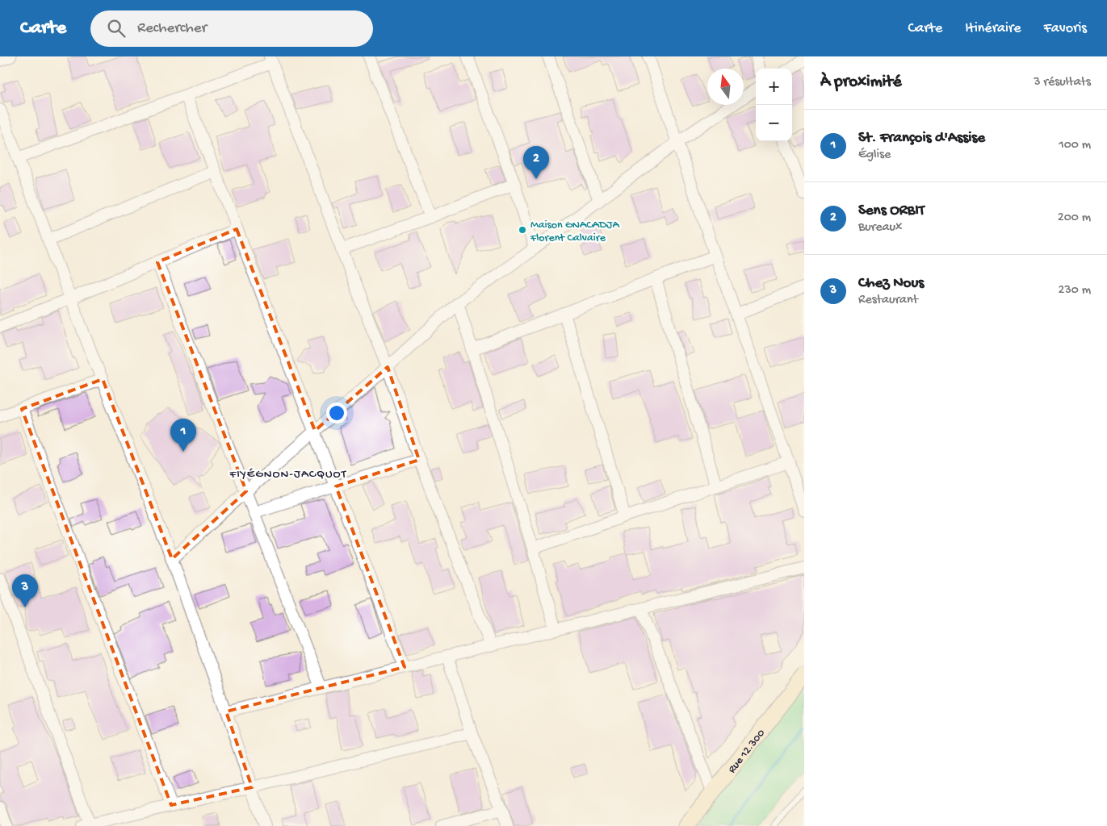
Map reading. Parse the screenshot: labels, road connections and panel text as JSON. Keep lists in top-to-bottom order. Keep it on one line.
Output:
{"streets":{"street":["Rue 12.300"]},"districts":["FIYÉGNON-JACQUOT"],"places":["Maison GNACADJA Florent Calvaire"],"north":"top","page":{"header":"Carte","search":"Rechercher","nav":["Carte","Itinéraire","Favoris"],"heading":["À proximité","3 résultats"],"map_buttons":["+","−"],"list":[{"mark":"1","name":"St. François d'Assise","note":"Église","value":"100 m"},{"mark":"2","name":"Sens ORBIT","note":"Bureaux","value":"200 m"},{"mark":"3","name":"Chez Nous","note":"Restaurant","value":"230 m"}],"pins":["2","1","3"]}}
